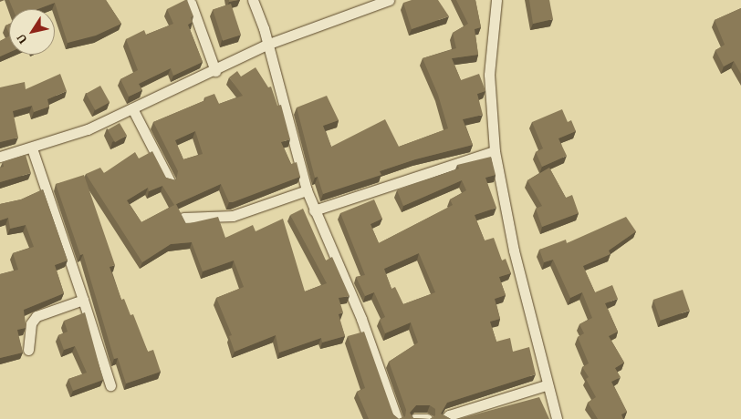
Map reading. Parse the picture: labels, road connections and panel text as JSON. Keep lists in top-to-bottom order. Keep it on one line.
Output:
{"north":"bottom left"}
